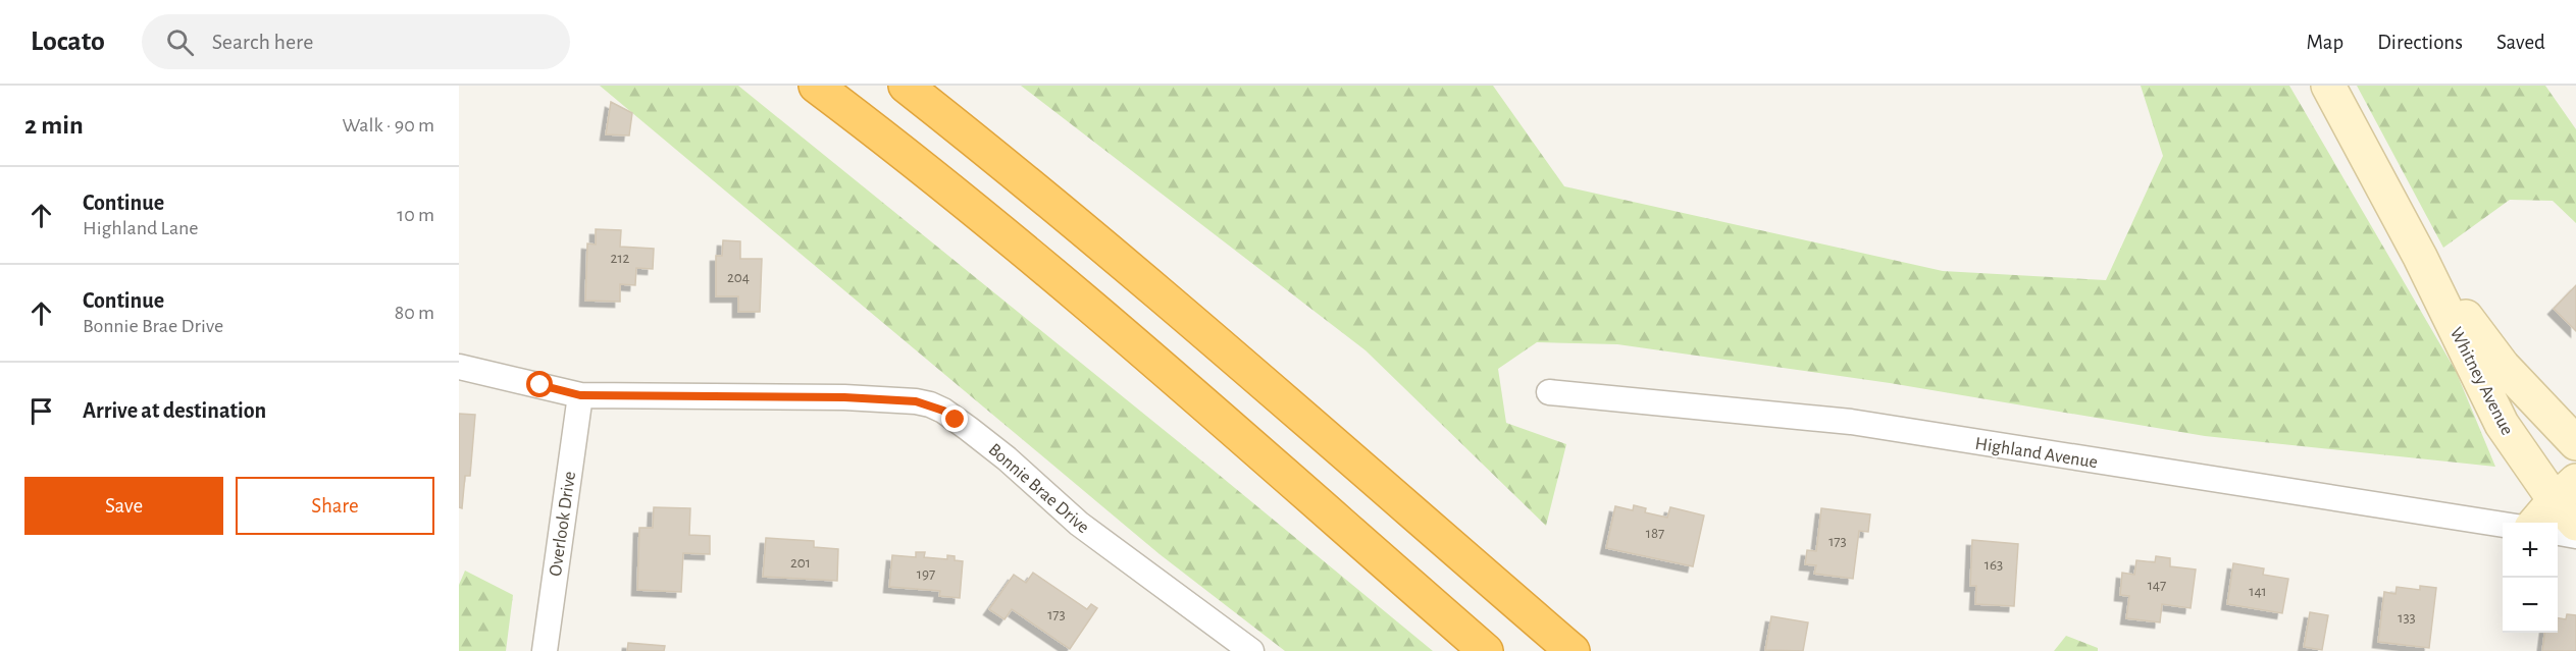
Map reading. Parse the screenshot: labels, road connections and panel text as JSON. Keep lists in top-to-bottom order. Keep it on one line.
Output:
{"streets":{"main road":["Whitney Avenue"],"street":["Highland Avenue","Bonnie Brae Drive","Overlook Drive"]},"crossings":[["Bonnie Brae Drive","Overlook Drive"]],"house_numbers":["212","204","187","173","201","163","197","147","141","173","133"],"page":{"header":"Locato","search":"Search here","nav":["Map","Directions","Saved"],"heading":["2 min","Walk · 90 m"],"list":[["Continue","Highland Lane","10 m"],["Continue","Bonnie Brae Drive","80 m"],"Arrive at destination"],"buttons":["Save","Share"],"map_buttons":["+","−"]}}
